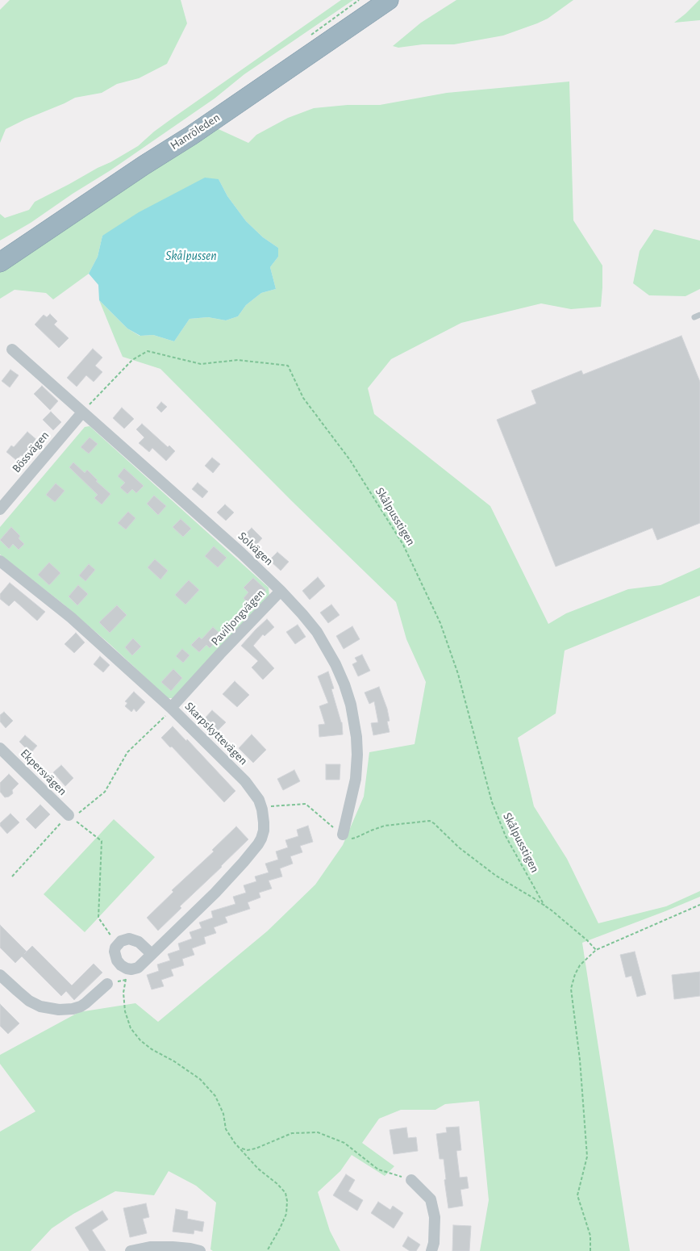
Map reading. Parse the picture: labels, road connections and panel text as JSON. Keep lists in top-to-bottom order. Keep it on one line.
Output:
{"streets":{"highway":["Hanröleden"],"street":["Bössvägen","Solvägen","Paviljongvägen","Skarpskyttevägen","Ekpersvägen"],"path":["Skålpusstigen"]},"crossings":[["Bössvägen","Skålpusstigen"],["Bössvägen","Solvägen"],["Skålpusstigen","Solvägen"],["Solvägen","Paviljongvägen"],["Paviljongvägen","Skarpskyttevägen"]],"water":["Skålpussen"]}
